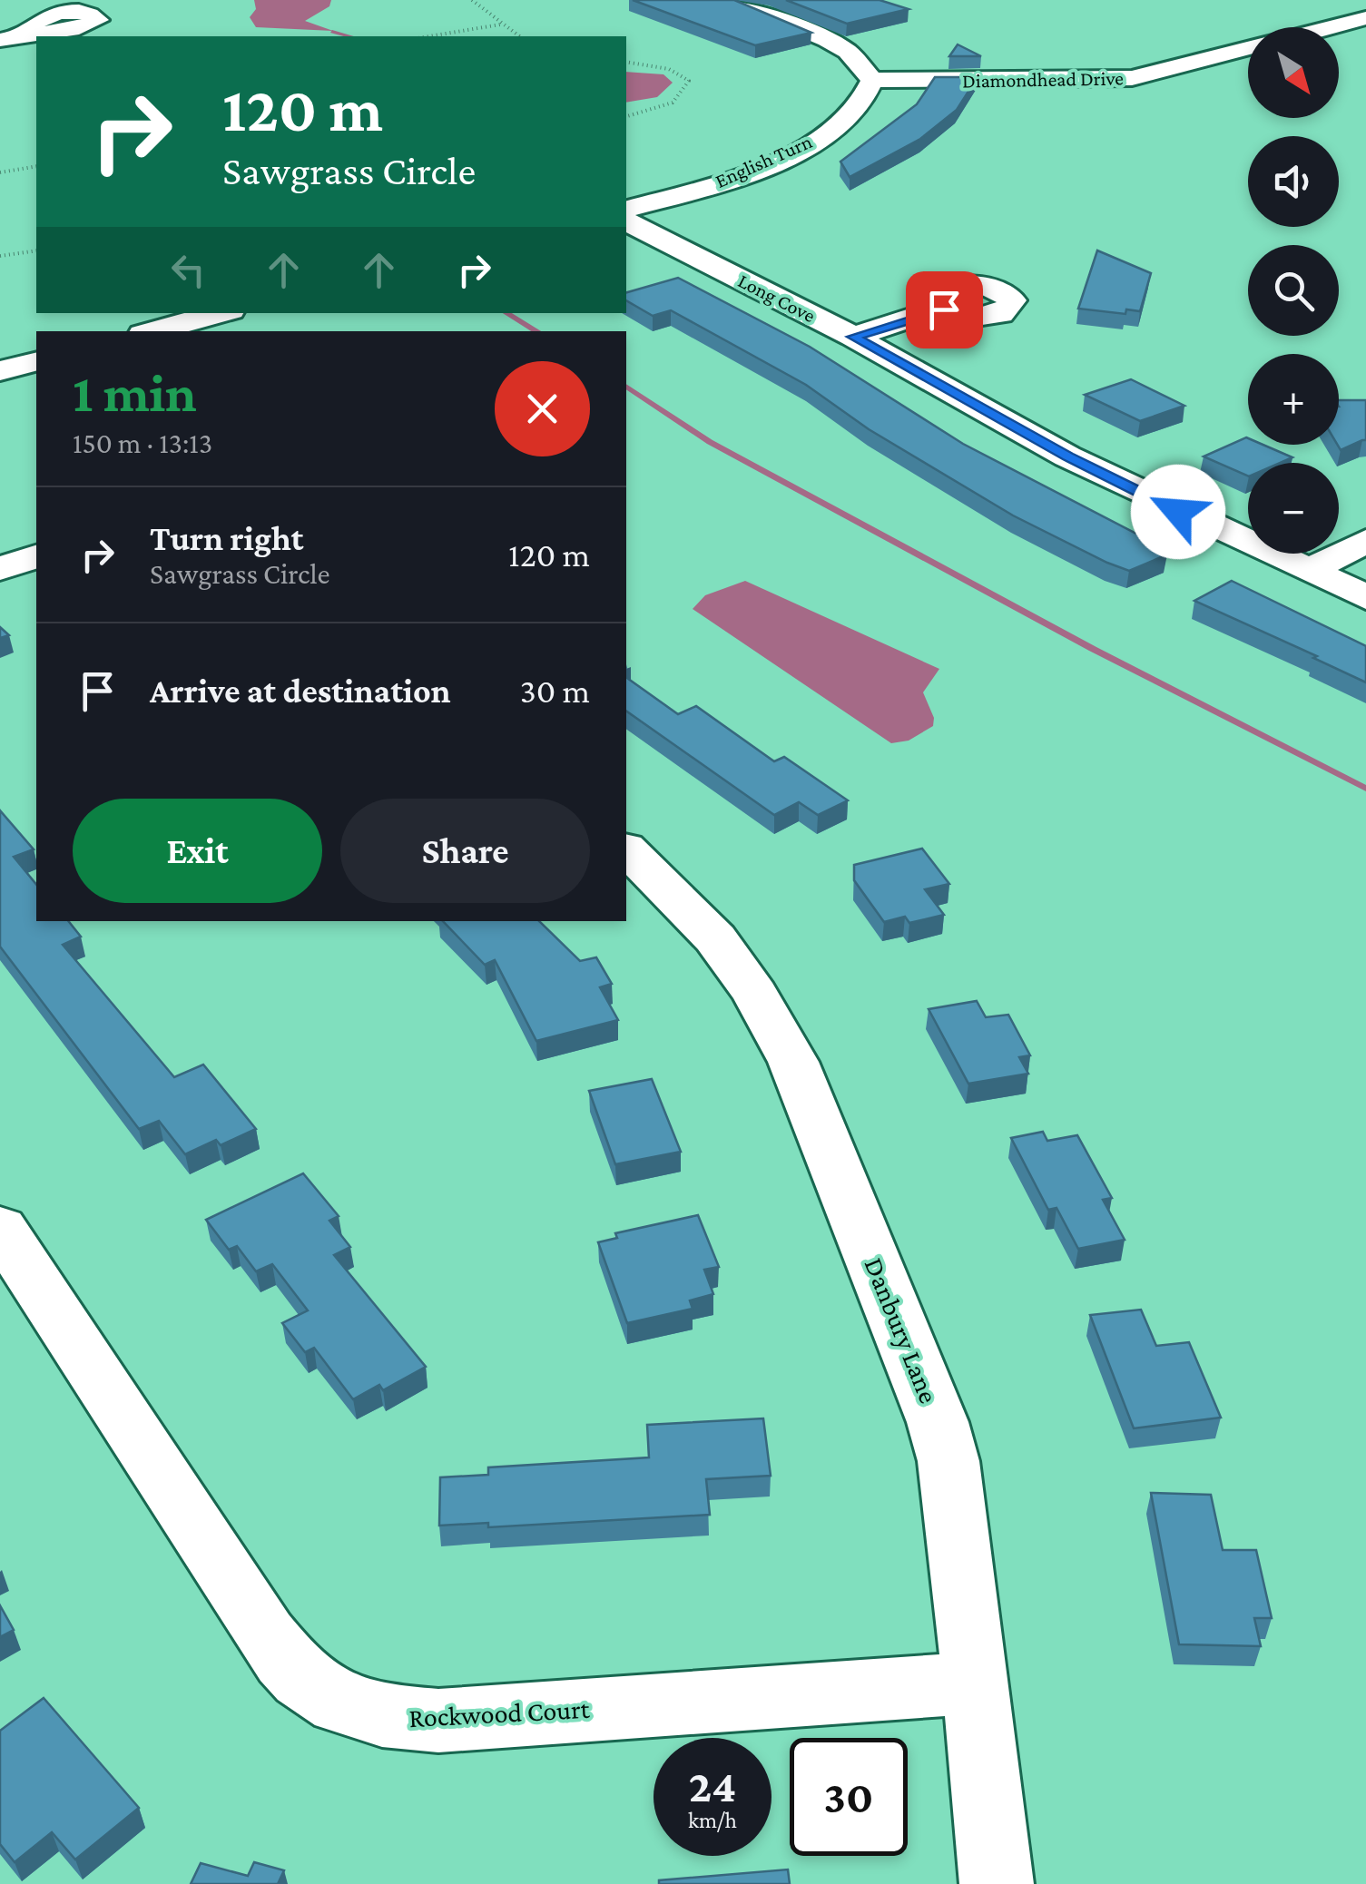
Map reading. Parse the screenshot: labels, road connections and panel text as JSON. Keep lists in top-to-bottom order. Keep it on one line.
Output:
{"streets":{"street":["Diamondhead Drive","English Turn","Long Cove","Danbury Lane","Rockwood Court"]},"crossings":[["Diamondhead Drive","English Turn"],["Danbury Lane","Rockwood Court"]],"north":"bottom right","page":{"map_buttons":["+","−"],"turn":["120 m","Sawgrass Circle"],"heading":["1 min","150 m · 13:13"],"list":[{"name":"Turn right","note":"Sawgrass Circle","value":"120 m"},{"name":"Arrive at destination","value":"30 m"}],"buttons":["Exit","Share"],"speed":"24 km/h","limit":"30"}}
